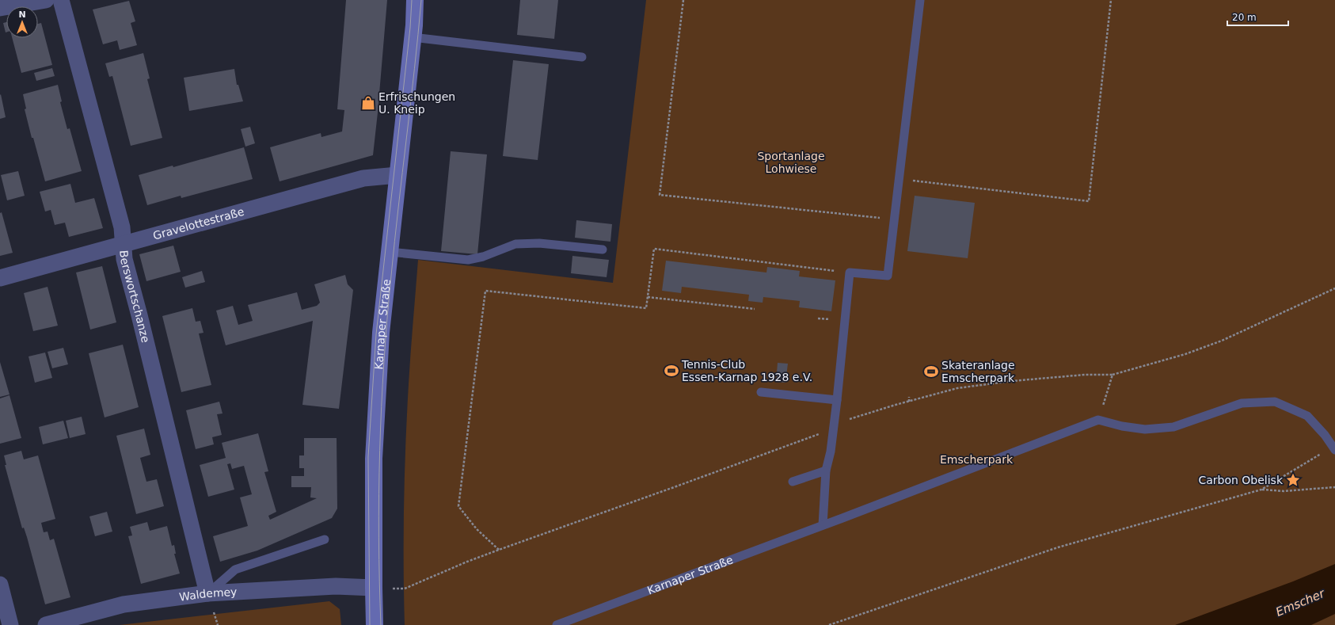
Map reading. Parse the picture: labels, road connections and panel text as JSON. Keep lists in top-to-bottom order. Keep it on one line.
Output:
{"streets":{"main road":["Karnaper Straße"],"street":["Gravelottestraße","Berswortschanze","Waldemey"]},"crossings":[["Gravelottestraße","Berswortschanze"],["Gravelottestraße","Karnaper Straße"],["Berswortschanze","Waldemey"],["Karnaper Straße","Waldemey"]],"water":["Emscher"],"parks":["Sportanlage Lohwiese","Emscherpark"],"places":{"shop":["Erfrischungen U. Kneip"],"sports":["Tennis-Club Essen-Karnap 1928 e.V.","Skateranlage Emscherpark"],"place":["Carbon Obelisk"]},"scale_bar":"20 m","north":"top"}
